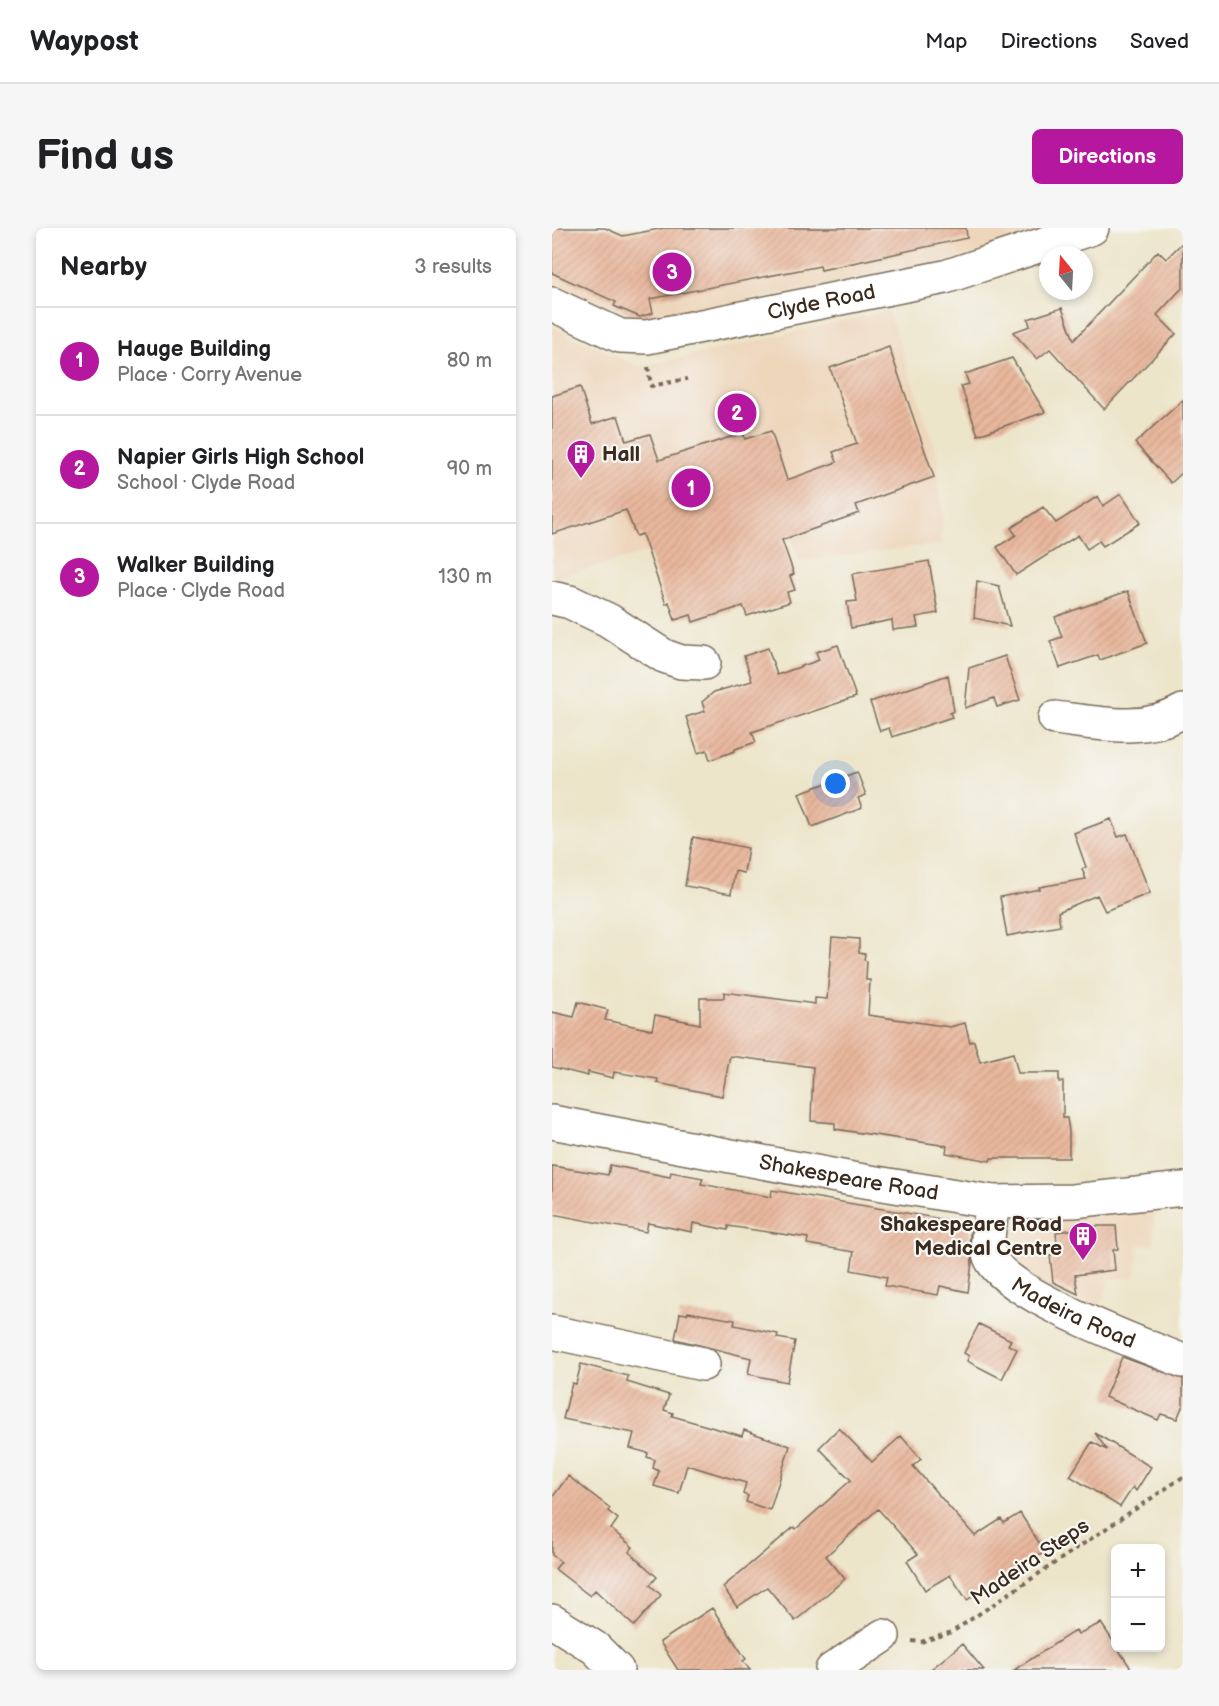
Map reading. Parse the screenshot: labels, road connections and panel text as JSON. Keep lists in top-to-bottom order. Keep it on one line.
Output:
{"streets":{"street":["Clyde Road","Shakespeare Road","Madeira Road"],"path":["Madeira Steps"]},"crossings":[["Shakespeare Road","Madeira Road"]],"places":{"building":["Hall","Shakespeare Road Medical Centre"]},"north":"top","page":{"header":"Waypost","nav":["Map","Directions","Saved"],"buttons":"Directions","title":"Find us","heading":["Nearby","3 results"],"pins":["3","2","1"],"list":[{"mark":"1","name":"Hauge Building","note":"Place · Corry Avenue","value":"80 m"},{"mark":"2","name":"Napier Girls High School","note":"School · Clyde Road","value":"90 m"},{"mark":"3","name":"Walker Building","note":"Place · Clyde Road","value":"130 m"}],"map_buttons":["+","−"]}}
